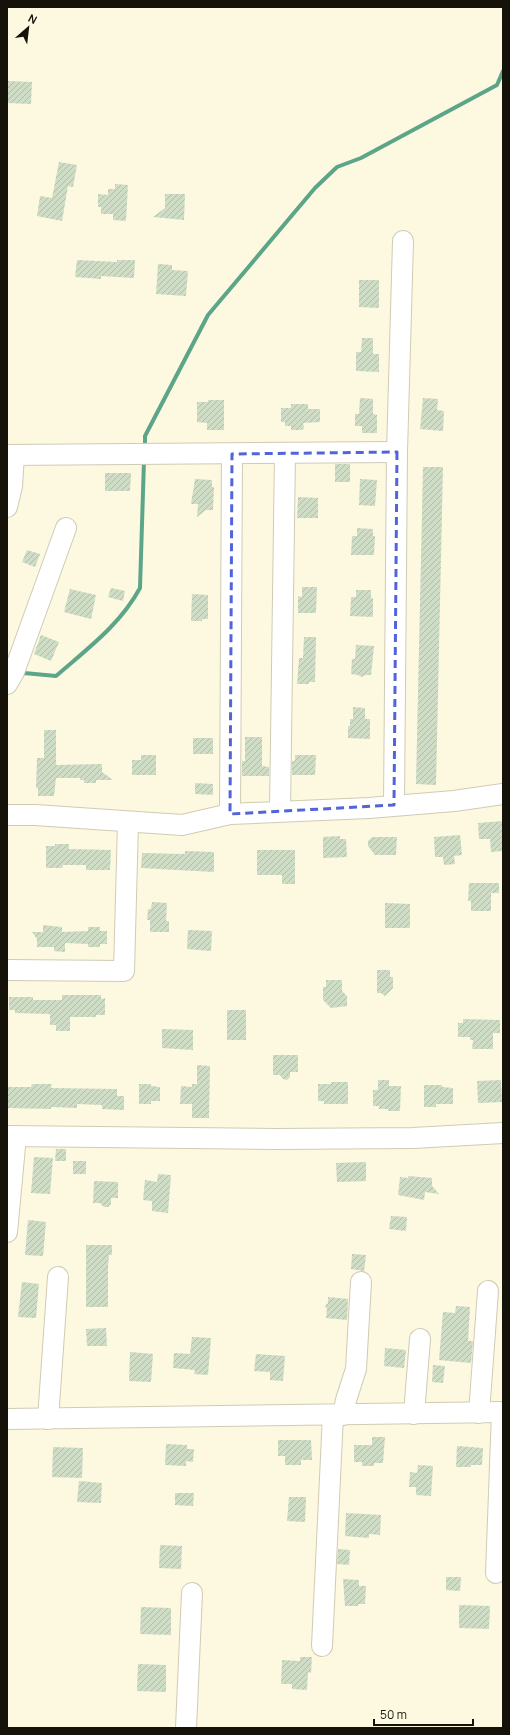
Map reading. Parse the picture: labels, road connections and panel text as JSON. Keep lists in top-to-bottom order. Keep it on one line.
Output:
{"scale_bar":"50 m","north":"top right"}
